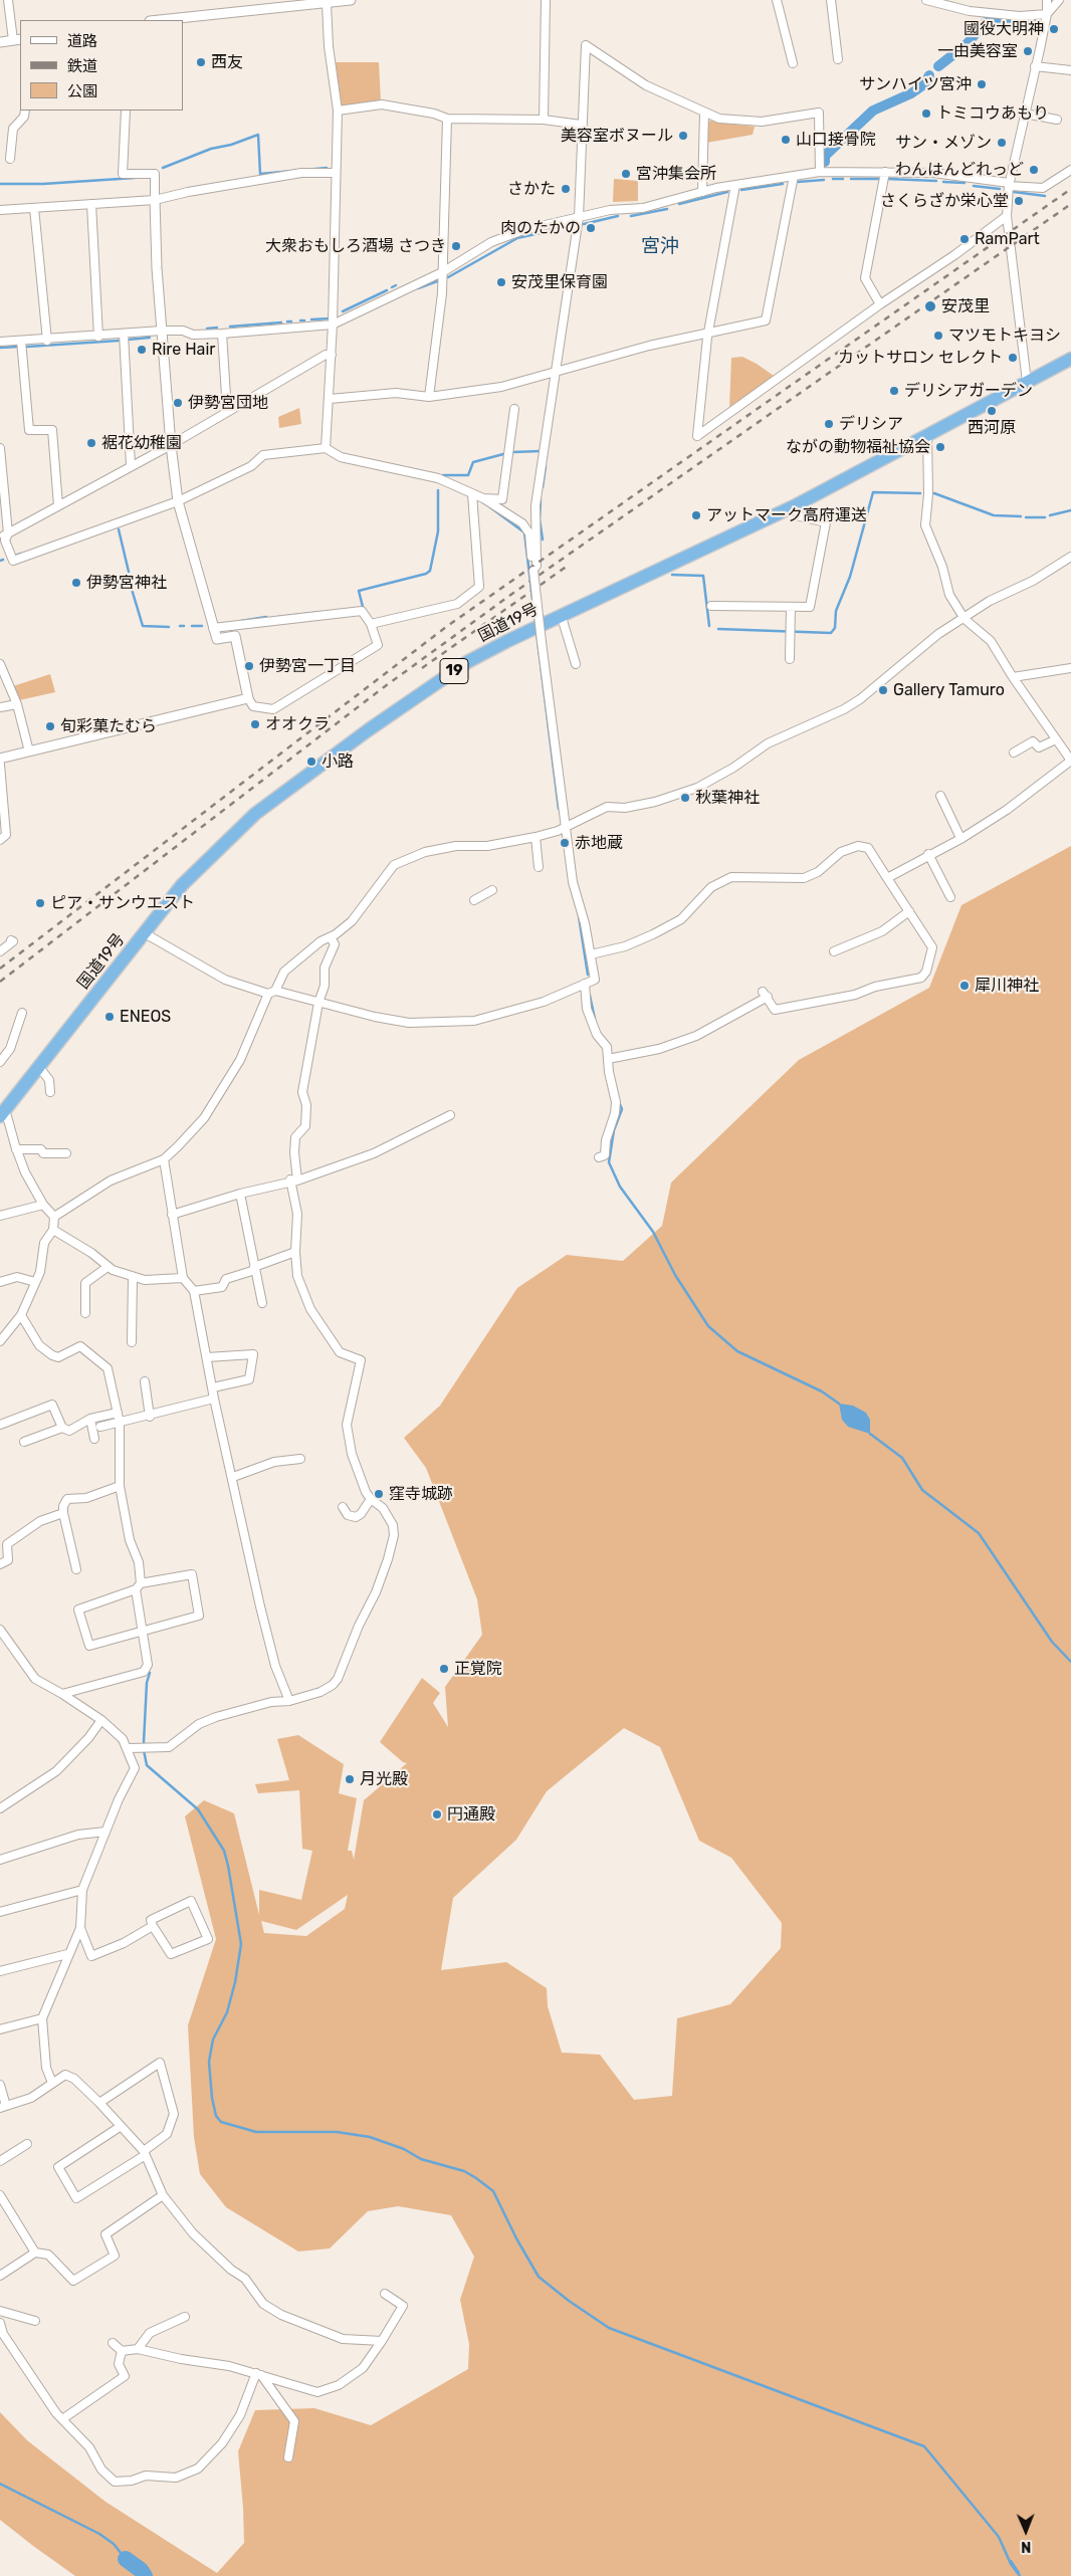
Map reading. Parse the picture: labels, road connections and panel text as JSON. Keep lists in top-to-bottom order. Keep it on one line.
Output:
{"streets":{"highway":["国道19号","19"]},"districts":["宮沖"],"places":["國役大明神","一由美容室","西友","サンハイツ宮沖","トミコウあもり","美容室ボヌール","山口接骨院","サン・メゾン","わんはんどれっど","宮沖集会所","さかた","さくらざか栄心堂","肉のたかの","RamPart","大衆おもしろ酒場 さつき","安茂里保育園","安茂里","マツモトキヨシ","Rire Hair","カットサロン セレクト","デリシアガーデン","伊勢宮団地","西河原","デリシア","裾花幼稚園","ながの動物福祉協会","アットマーク高府運送","伊勢宮神社","伊勢宮一丁目","Gallery Tamuro","オオクラ","旬彩菓たむら","小路","秋葉神社","赤地蔵","ピア・サンウエスト","犀川神社","ENEOS","窪寺城跡","正覚院","月光殿","円通殿"],"legend":["道路","鉄道","公園"],"north":"bottom"}
